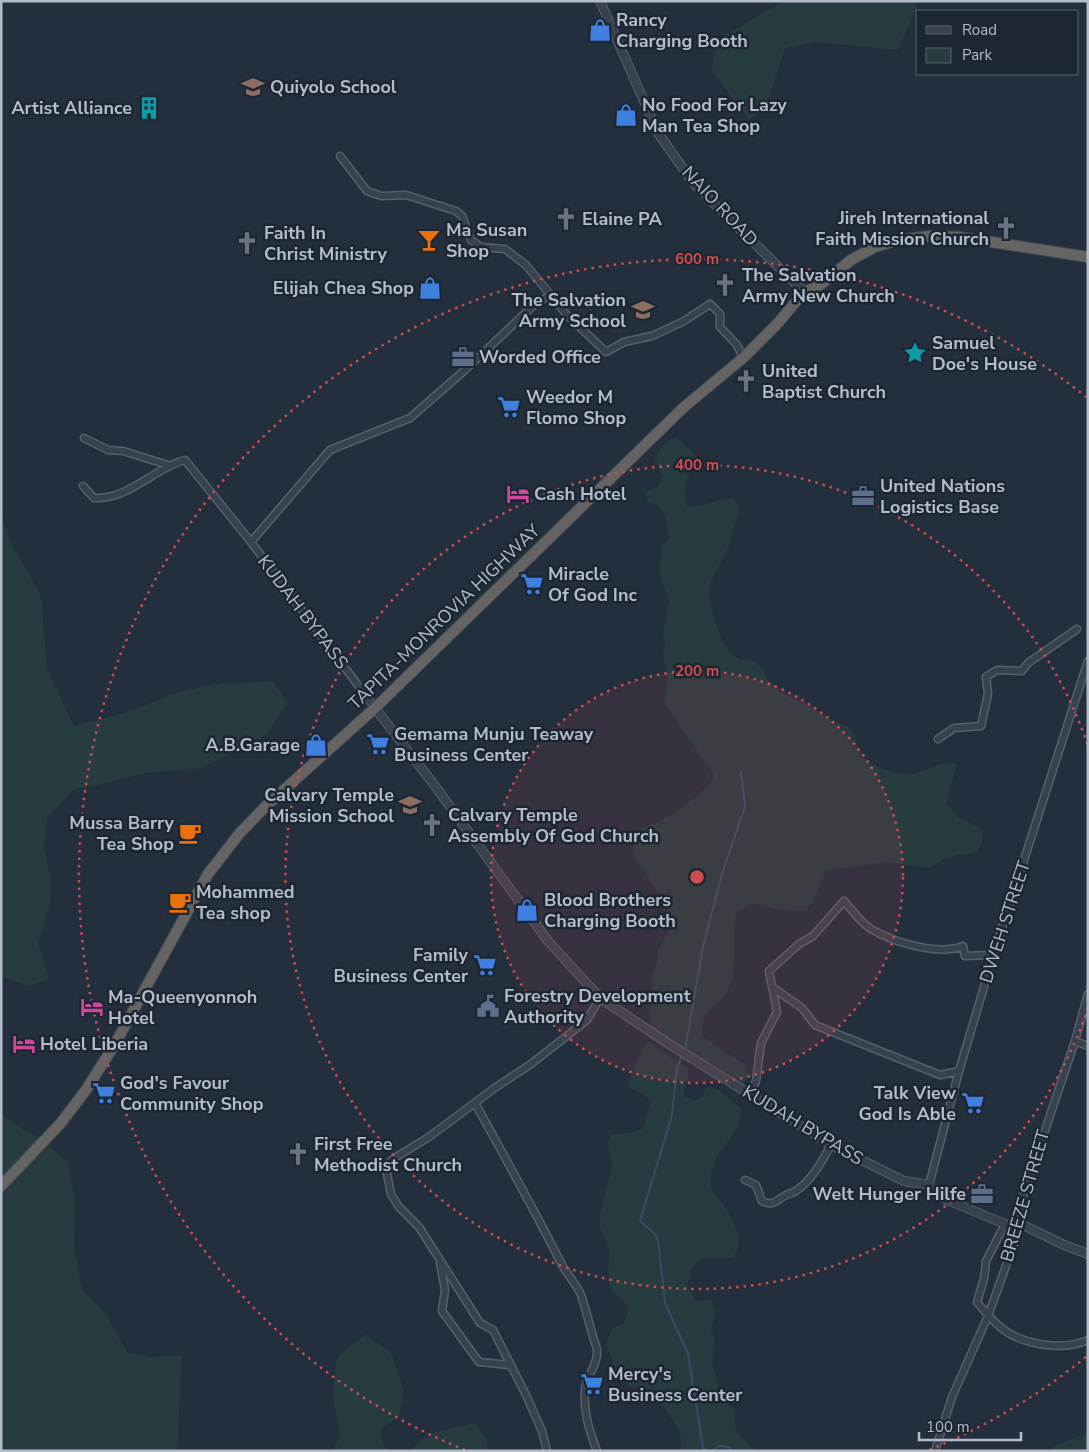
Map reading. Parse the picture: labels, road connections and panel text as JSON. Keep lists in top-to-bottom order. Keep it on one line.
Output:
{"streets":{"highway":["TAPITA-MONROVIA HIGHWAY"],"street":["NAIO ROAD","KUDAH BYPASS","DWEH STREET","BREEZE STREET"]},"crossings":[["NAIO ROAD","TAPITA-MONROVIA HIGHWAY"],["KUDAH BYPASS","TAPITA-MONROVIA HIGHWAY"],["KUDAH BYPASS","DWEH STREET"],["KUDAH BYPASS","BREEZE STREET"]],"places":{"shop":["Rancy Charging Booth","No Food For Lazy Man Tea Shop","Elijah Chea Shop","A.B.Garage","Blood Brothers Charging Booth"],"school or university":["Quiyolo School","The Salvation Army School","Calvary Temple Mission School"],"building":["Artist Alliance"],"church":["Elaine PA","Jireh International Faith Mission Church","Faith In Christ Ministry","The Salvation Army New Church","United Baptist Church","Calvary Temple Assembly Of God Church","First Free Methodist Church"],"bar":["Ma Susan Shop"],"place":["Samuel Doe's House"],"office":["Worded Office","United Nations Logistics Base","Welt Hunger Hilfe"],"supermarket":["Weedor M Flomo Shop","Miracle Of God Inc","Gemama Munju Teaway Business Center","Family Business Center","God's Favour Community Shop","Talk View God Is Able","Mercy's Business Center"],"hotel":["Cash Hotel","Ma-Queenyonnoh Hotel","Hotel Liberia"],"cafe":["Mussa Barry Tea Shop","Mohammed Tea shop"],"public building":["Forestry Development Authority"]},"legend":["Road","Park"],"scale_bar":"100 m","rings":["600 m","400 m","200 m"]}
